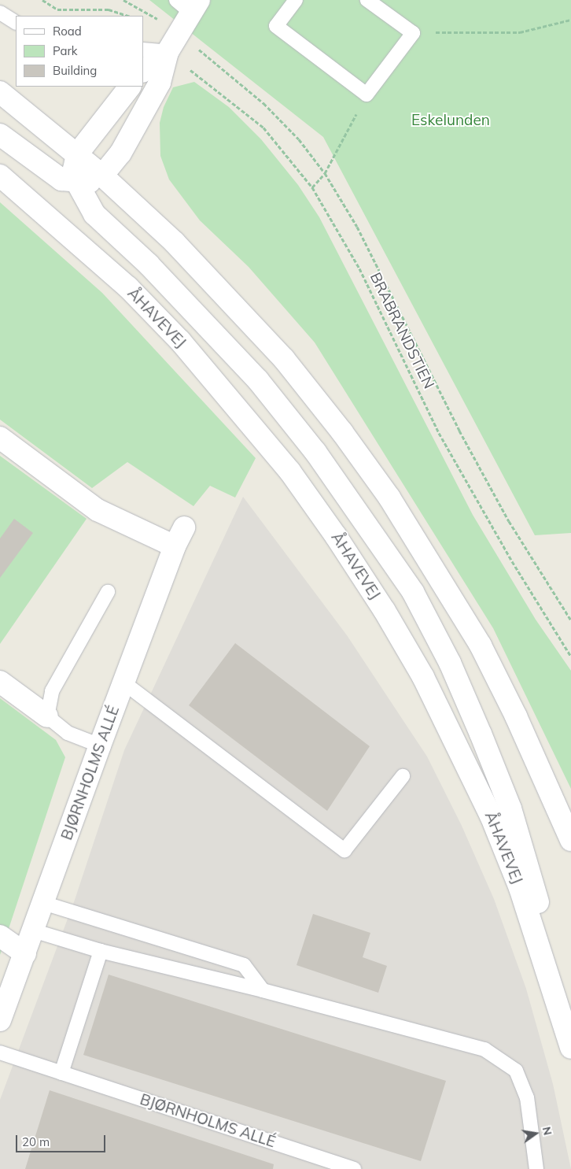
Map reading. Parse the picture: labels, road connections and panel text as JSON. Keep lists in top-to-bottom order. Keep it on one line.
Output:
{"streets":{"main road":["ÅHAVEVEJ","BJØRNHOLMS ALLÉ"],"path":["BRABRANDSTIEN"]},"parks":["Eskelunden"],"legend":["Road","Park","Building"],"scale_bar":"20 m","north":"right"}
